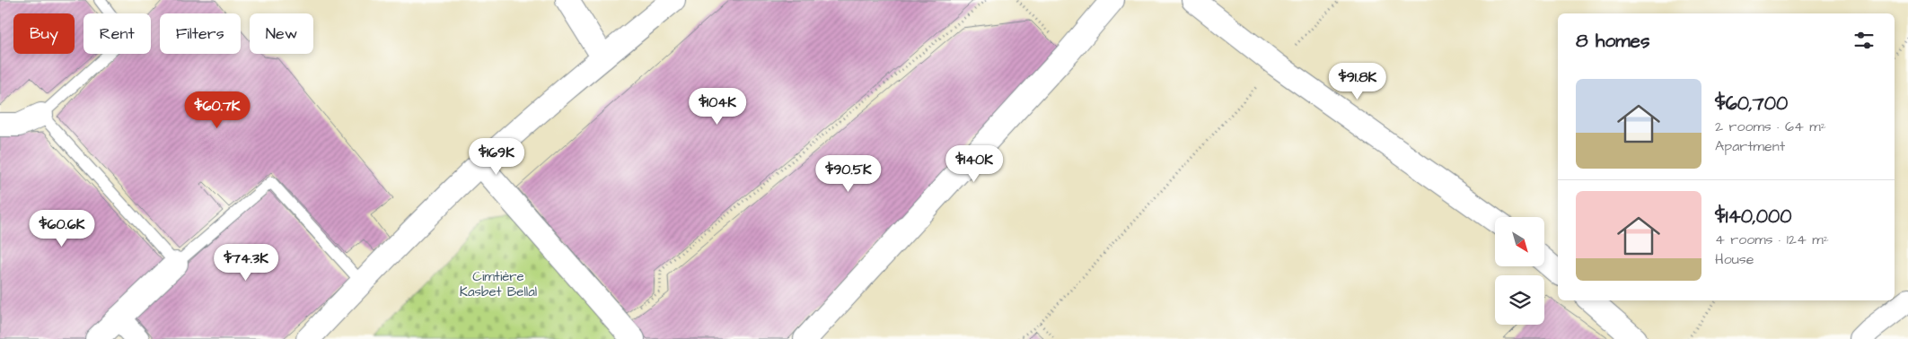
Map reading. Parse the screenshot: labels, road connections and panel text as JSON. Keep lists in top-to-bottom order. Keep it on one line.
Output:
{"parks":["Cimtière Kasbet Bellal"],"north":"bottom right","page":{"chip":["Buy","Rent","Filters","New"],"heading":"8 homes","price":["$91.8K","$104K","$60.7K","$169K","$140K","$90.5K","$60.6K","$74.3K"],"list":[{"name":"$60,700","note":"2 rooms · 64 m² · Apartment"},{"name":"$140,000","note":"4 rooms · 124 m² · House"}]}}
